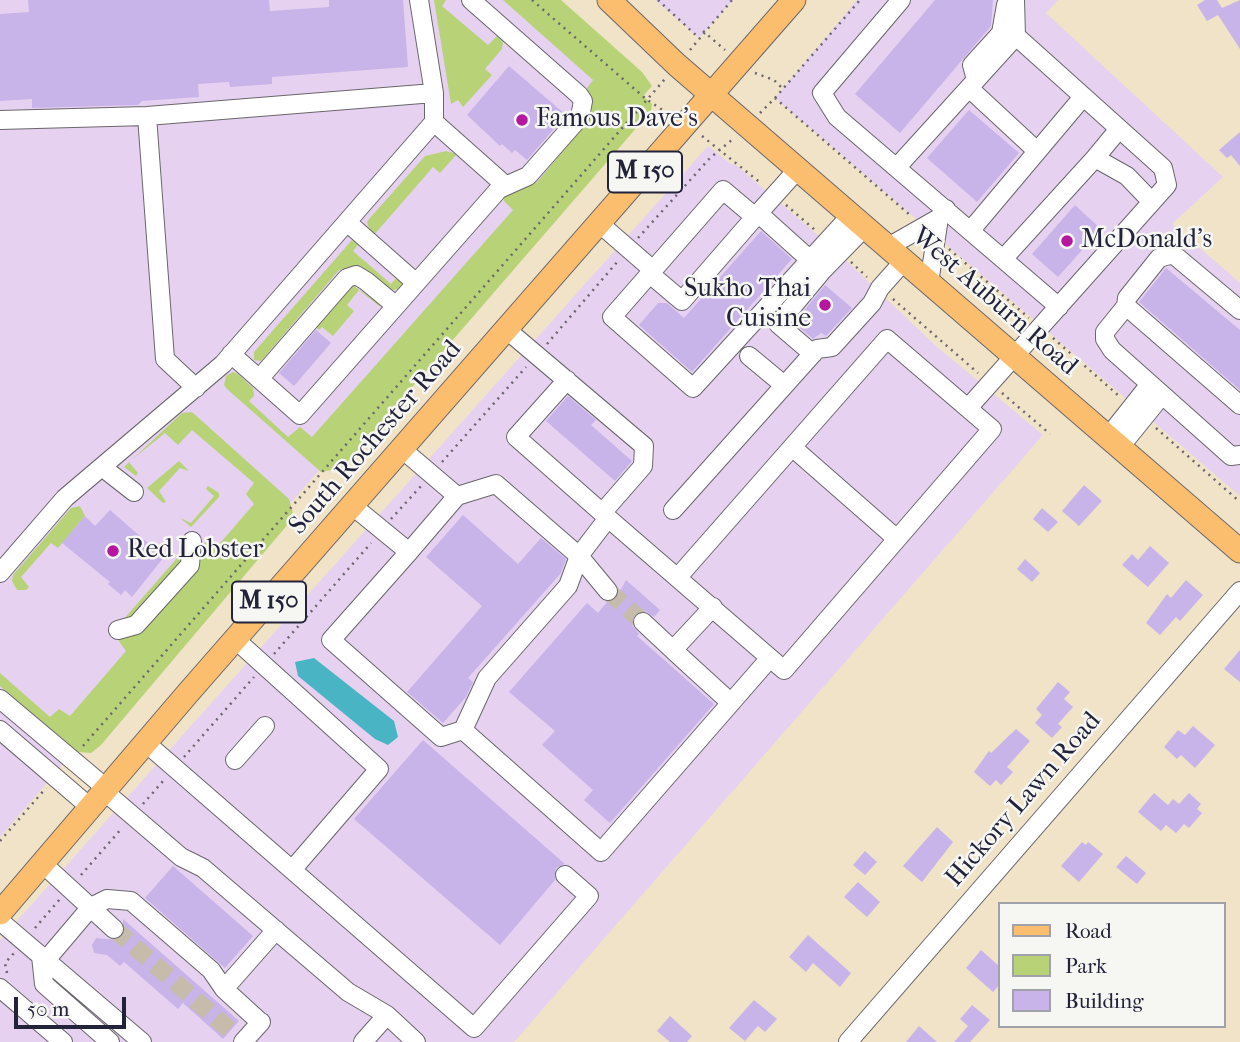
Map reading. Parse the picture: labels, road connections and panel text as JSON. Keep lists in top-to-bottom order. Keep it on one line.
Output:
{"streets":{"main road":["M 150","West Auburn Road","South Rochester Road"],"street":["Hickory Lawn Road"]},"crossings":[["West Auburn Road","South Rochester Road"]],"places":["Famous Dave's","McDonald's","Sukho Thai Cuisine","Red Lobster"],"legend":["Road","Park","Building"],"scale_bar":"50 m"}
